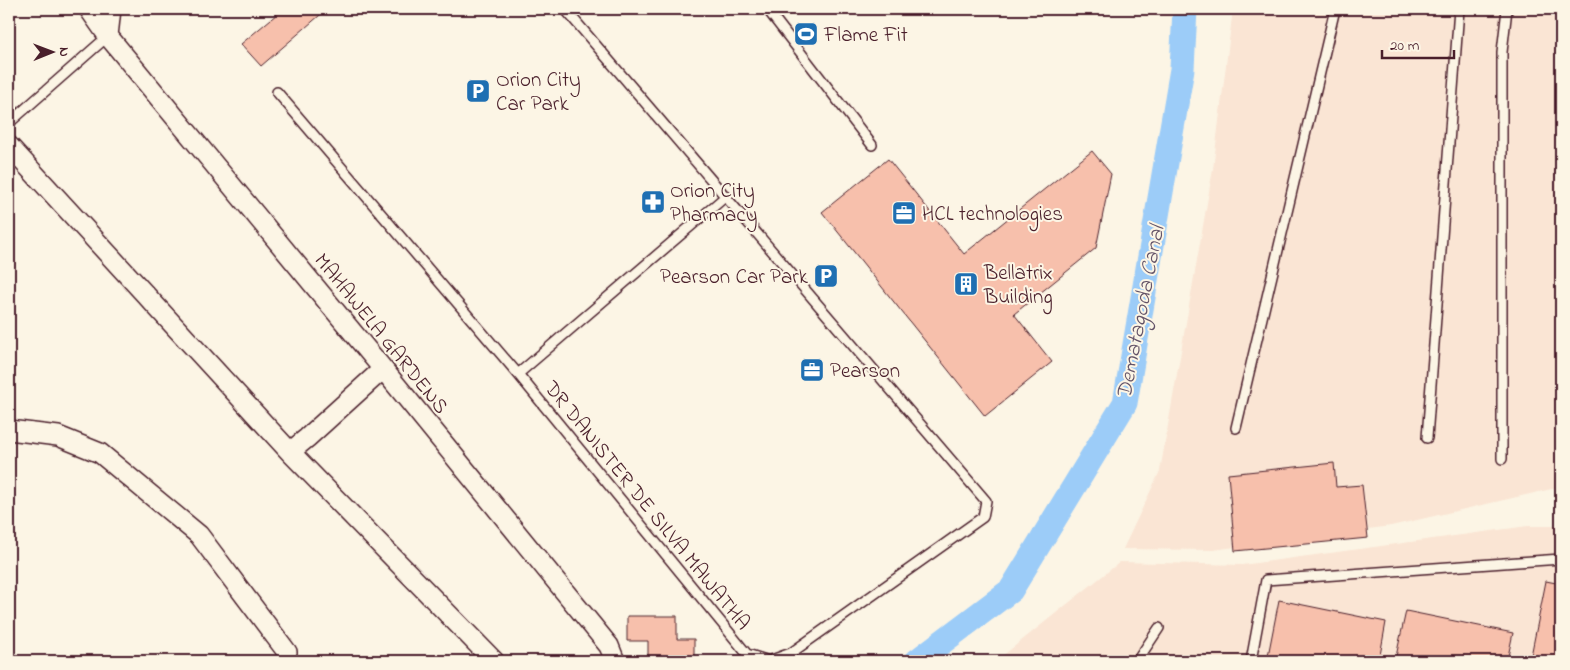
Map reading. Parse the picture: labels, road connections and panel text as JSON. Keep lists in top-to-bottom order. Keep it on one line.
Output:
{"streets":{"street":["MAHAWELA GARDENS"],"lane":["DR DANISTER DE SILVA MAWATHA"]},"water":["Dematagoda Canal"],"places":{"sports":["Flame Fit"],"parking":["Orion City Car Park","Pearson Car Park"],"pharmacy":["Orion City Pharmacy"],"office":["HCL technologies","Pearson"],"building":["Bellatrix Building"]},"scale_bar":"20 m","north":"right"}
